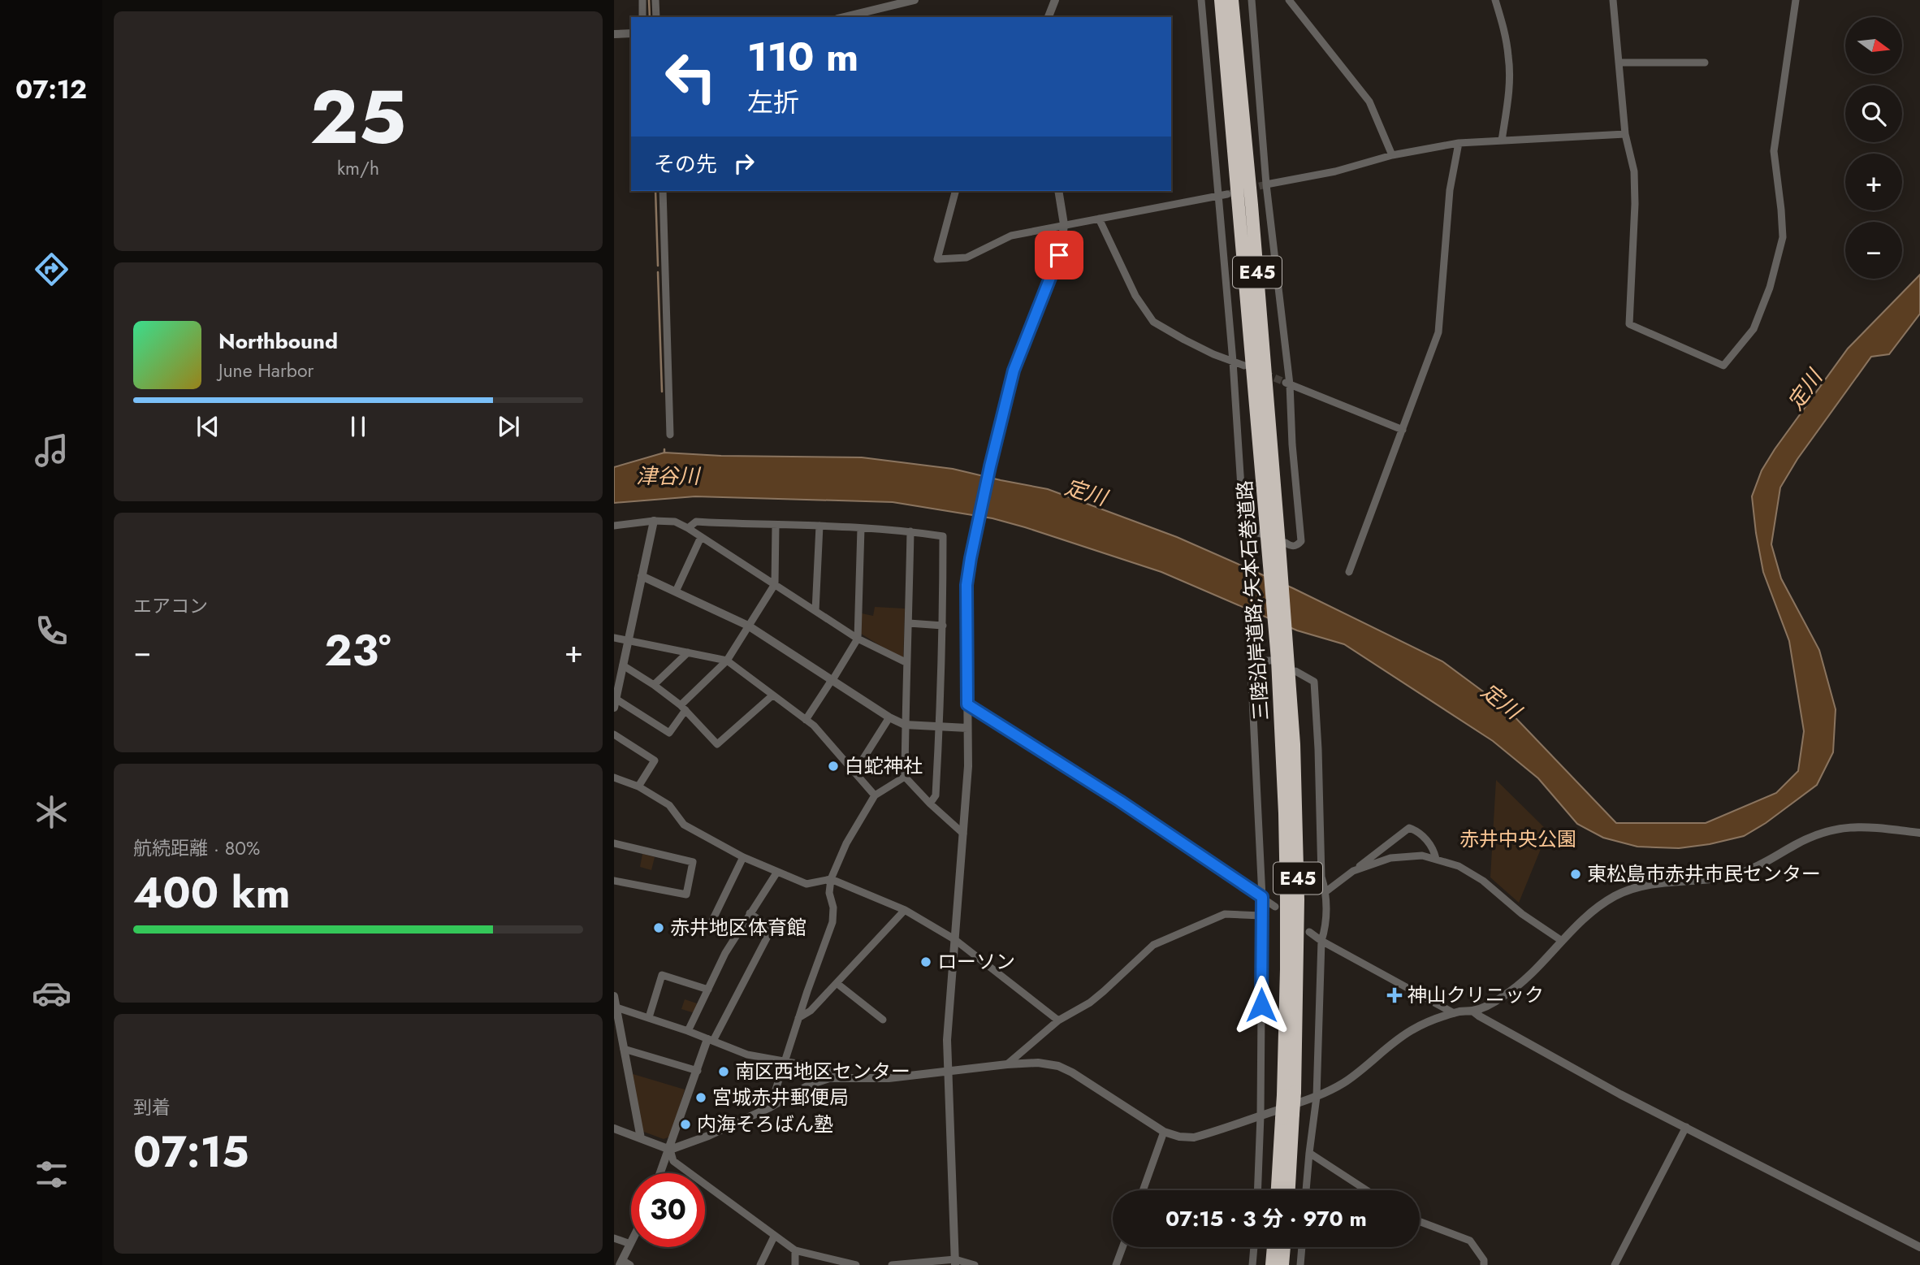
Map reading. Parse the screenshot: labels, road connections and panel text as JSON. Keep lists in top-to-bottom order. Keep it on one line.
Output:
{"streets":{"highway":["E45","三陸沿岸道路;矢本石巻道路"]},"water":["定川","津谷川"],"parks":["赤井中央公園"],"places":{"other":["白蛇神社","東松島市赤井市民センター","赤井地区体育館","ローソン","南区西地区センター","宮城赤井郵便局","内海そろばん塾"],"health":["神山クリニック"]},"north":"right","page":{"tabs":"07:12","tile":[["25","km/h"],"エアコン",["航続距離 · 80%","400 km"],["到着","07:15"]],"map_buttons":["+","−"],"turn":["110 m","左折"],"then":"その先","song":["Northbound","June Harbor"],"heat":["−","23°","+"],"limit":"30","trip":"07:15 · 3 分 · 970 m"}}
